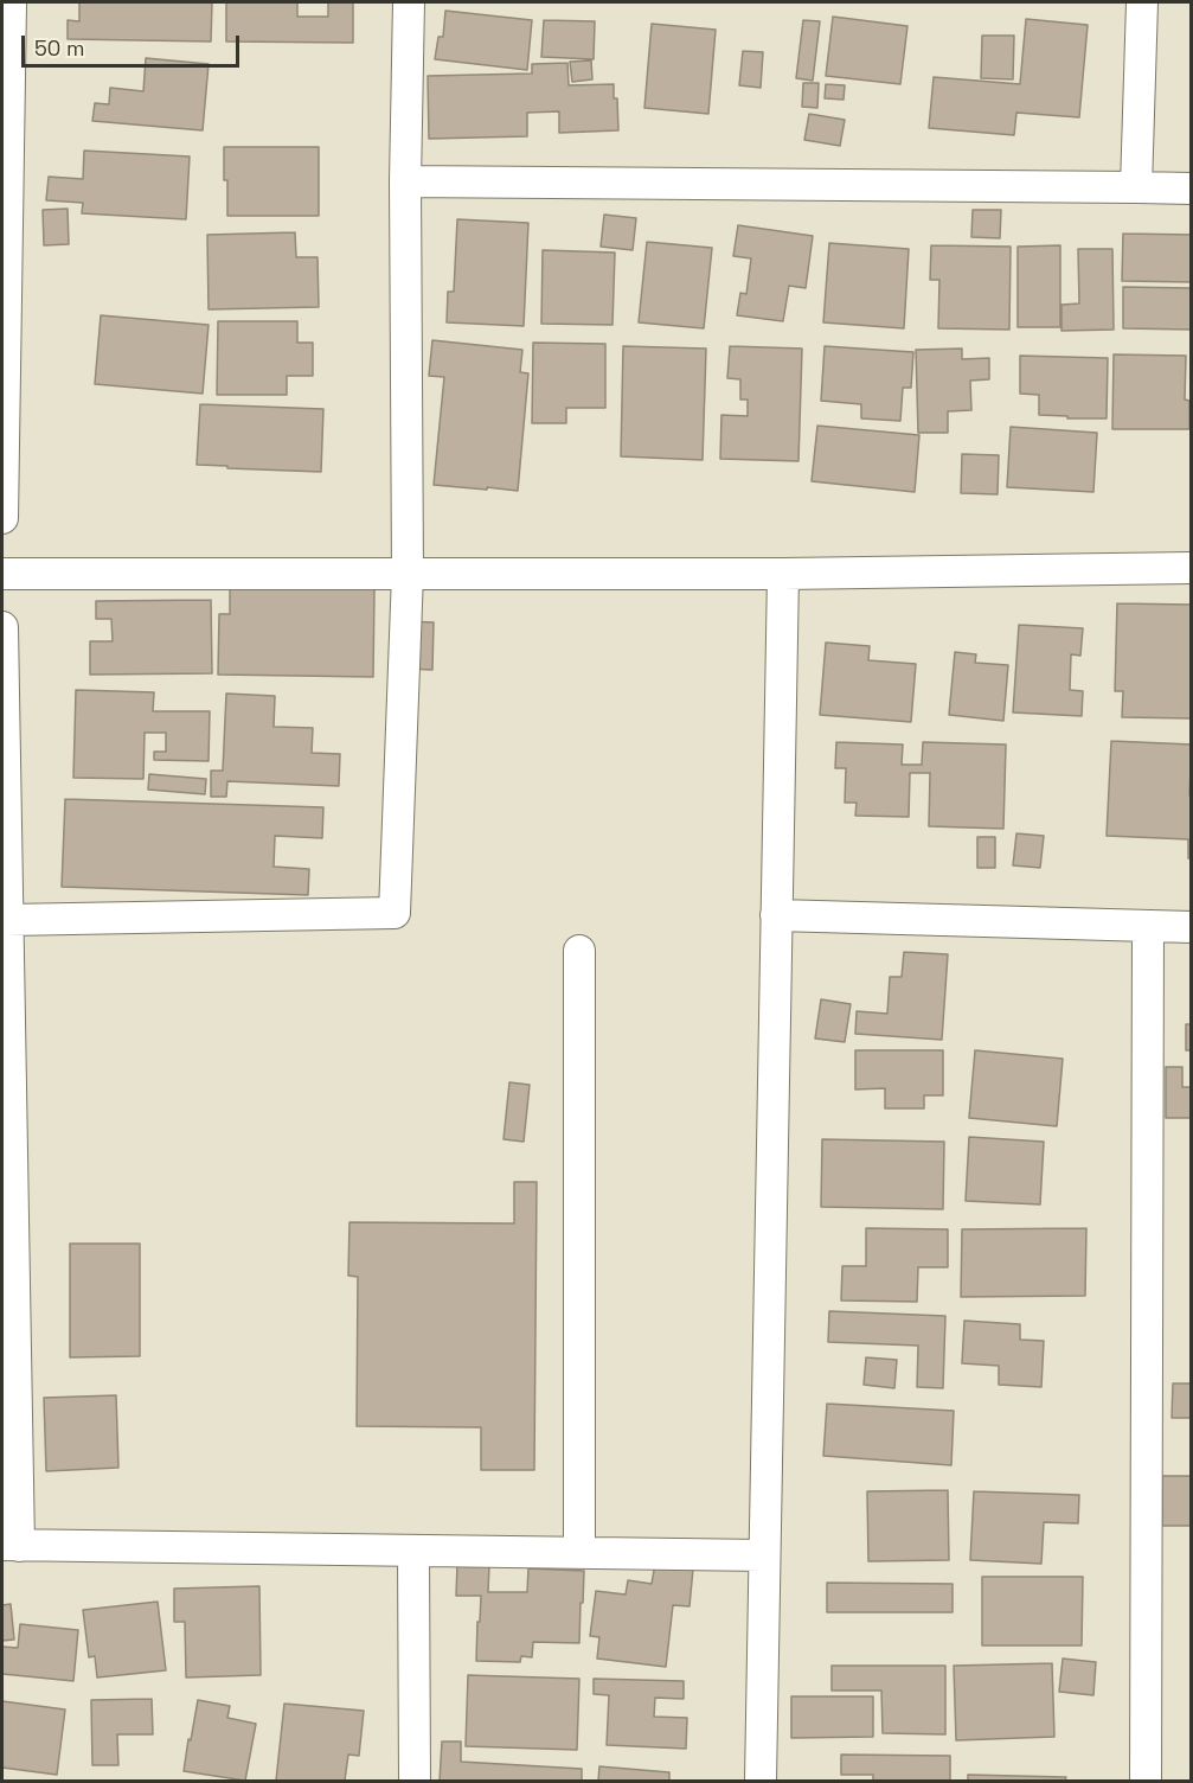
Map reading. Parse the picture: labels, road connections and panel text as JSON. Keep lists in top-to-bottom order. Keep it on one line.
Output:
{"scale_bar":"50 m"}
